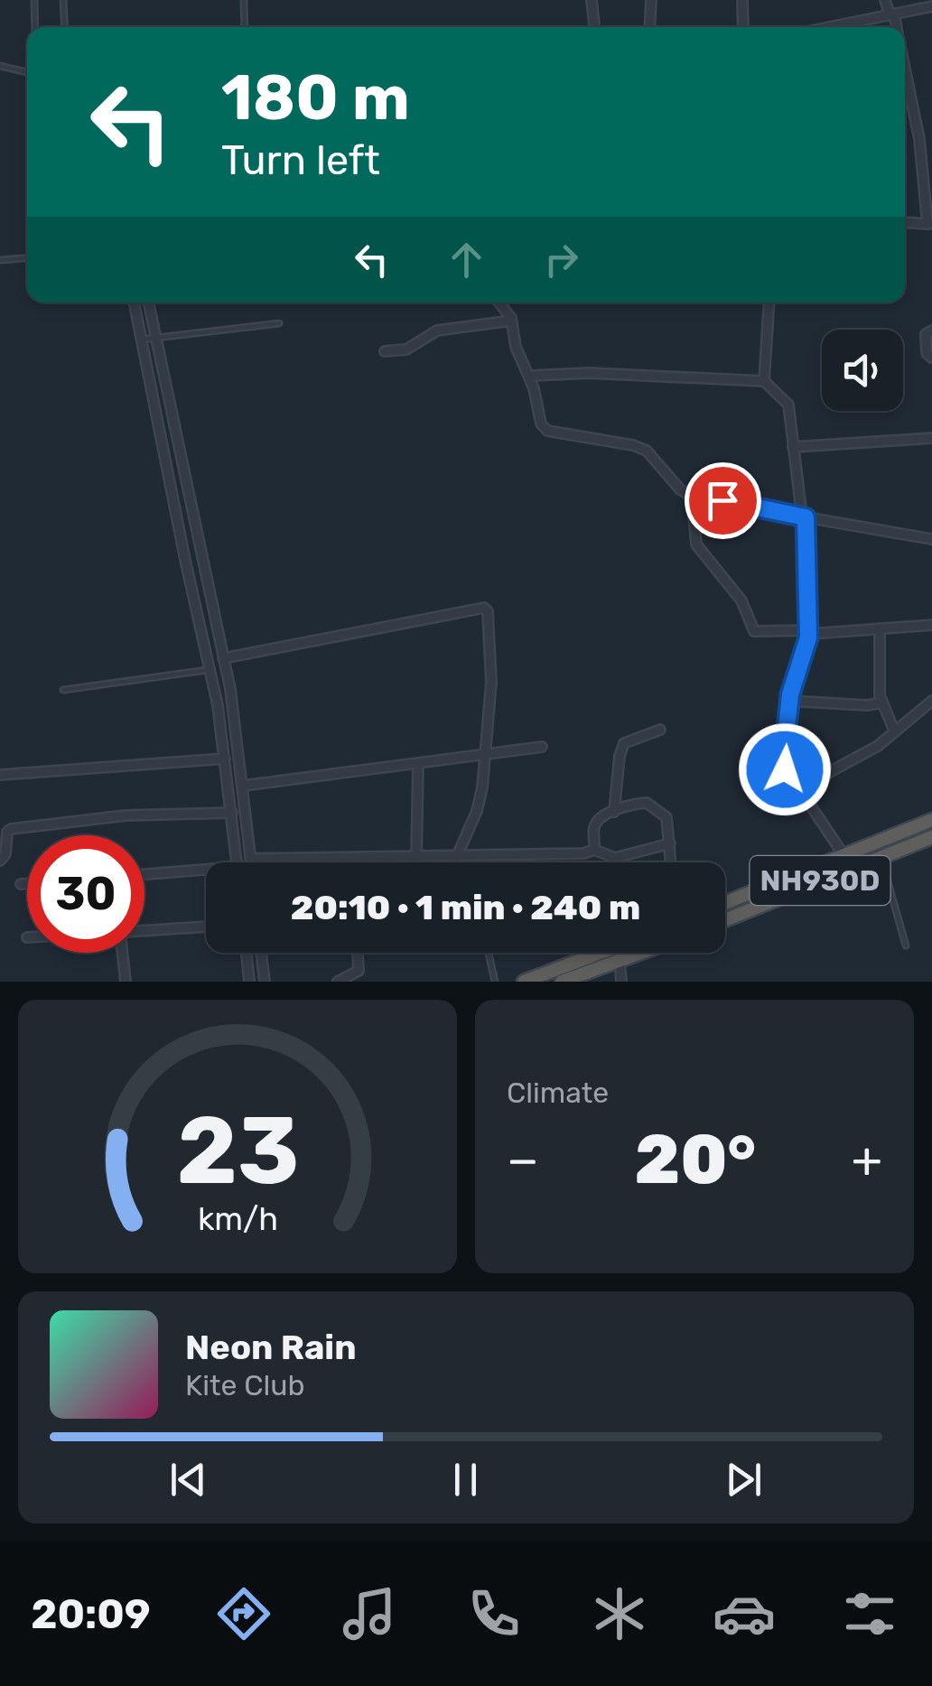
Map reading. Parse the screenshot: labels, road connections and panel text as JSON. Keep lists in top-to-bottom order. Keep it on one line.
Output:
{"streets":{"highway":["NH930D"]},"page":{"turn":["180 m","Turn left"],"limit":"30","trip":"20:10 · 1 min · 240 m","tile":"Climate","heat":["−","20°","+"],"song":["Neon Rain","Kite Club"],"tabs":"20:09","gauge":["23","km/h"]}}
